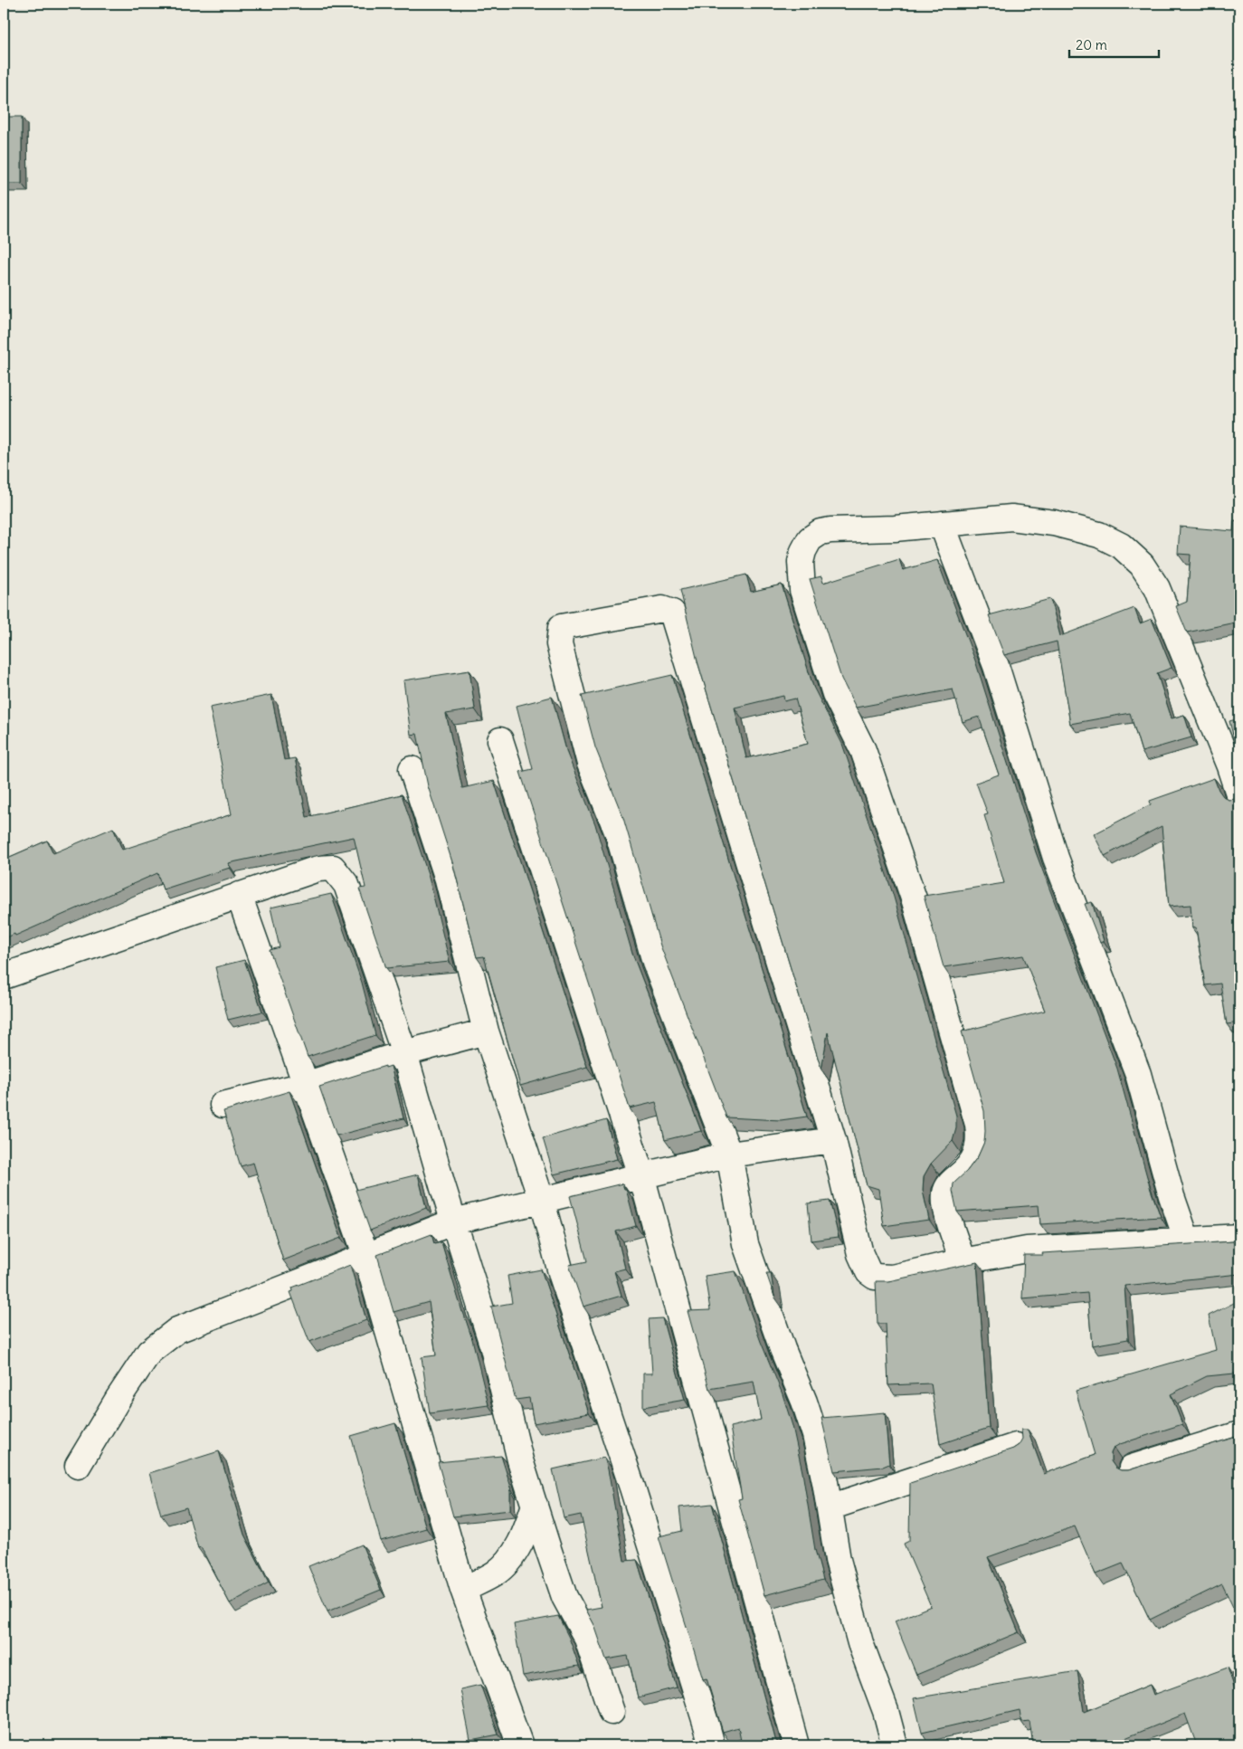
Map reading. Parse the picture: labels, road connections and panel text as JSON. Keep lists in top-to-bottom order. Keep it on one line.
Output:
{"scale_bar":"20 m"}
